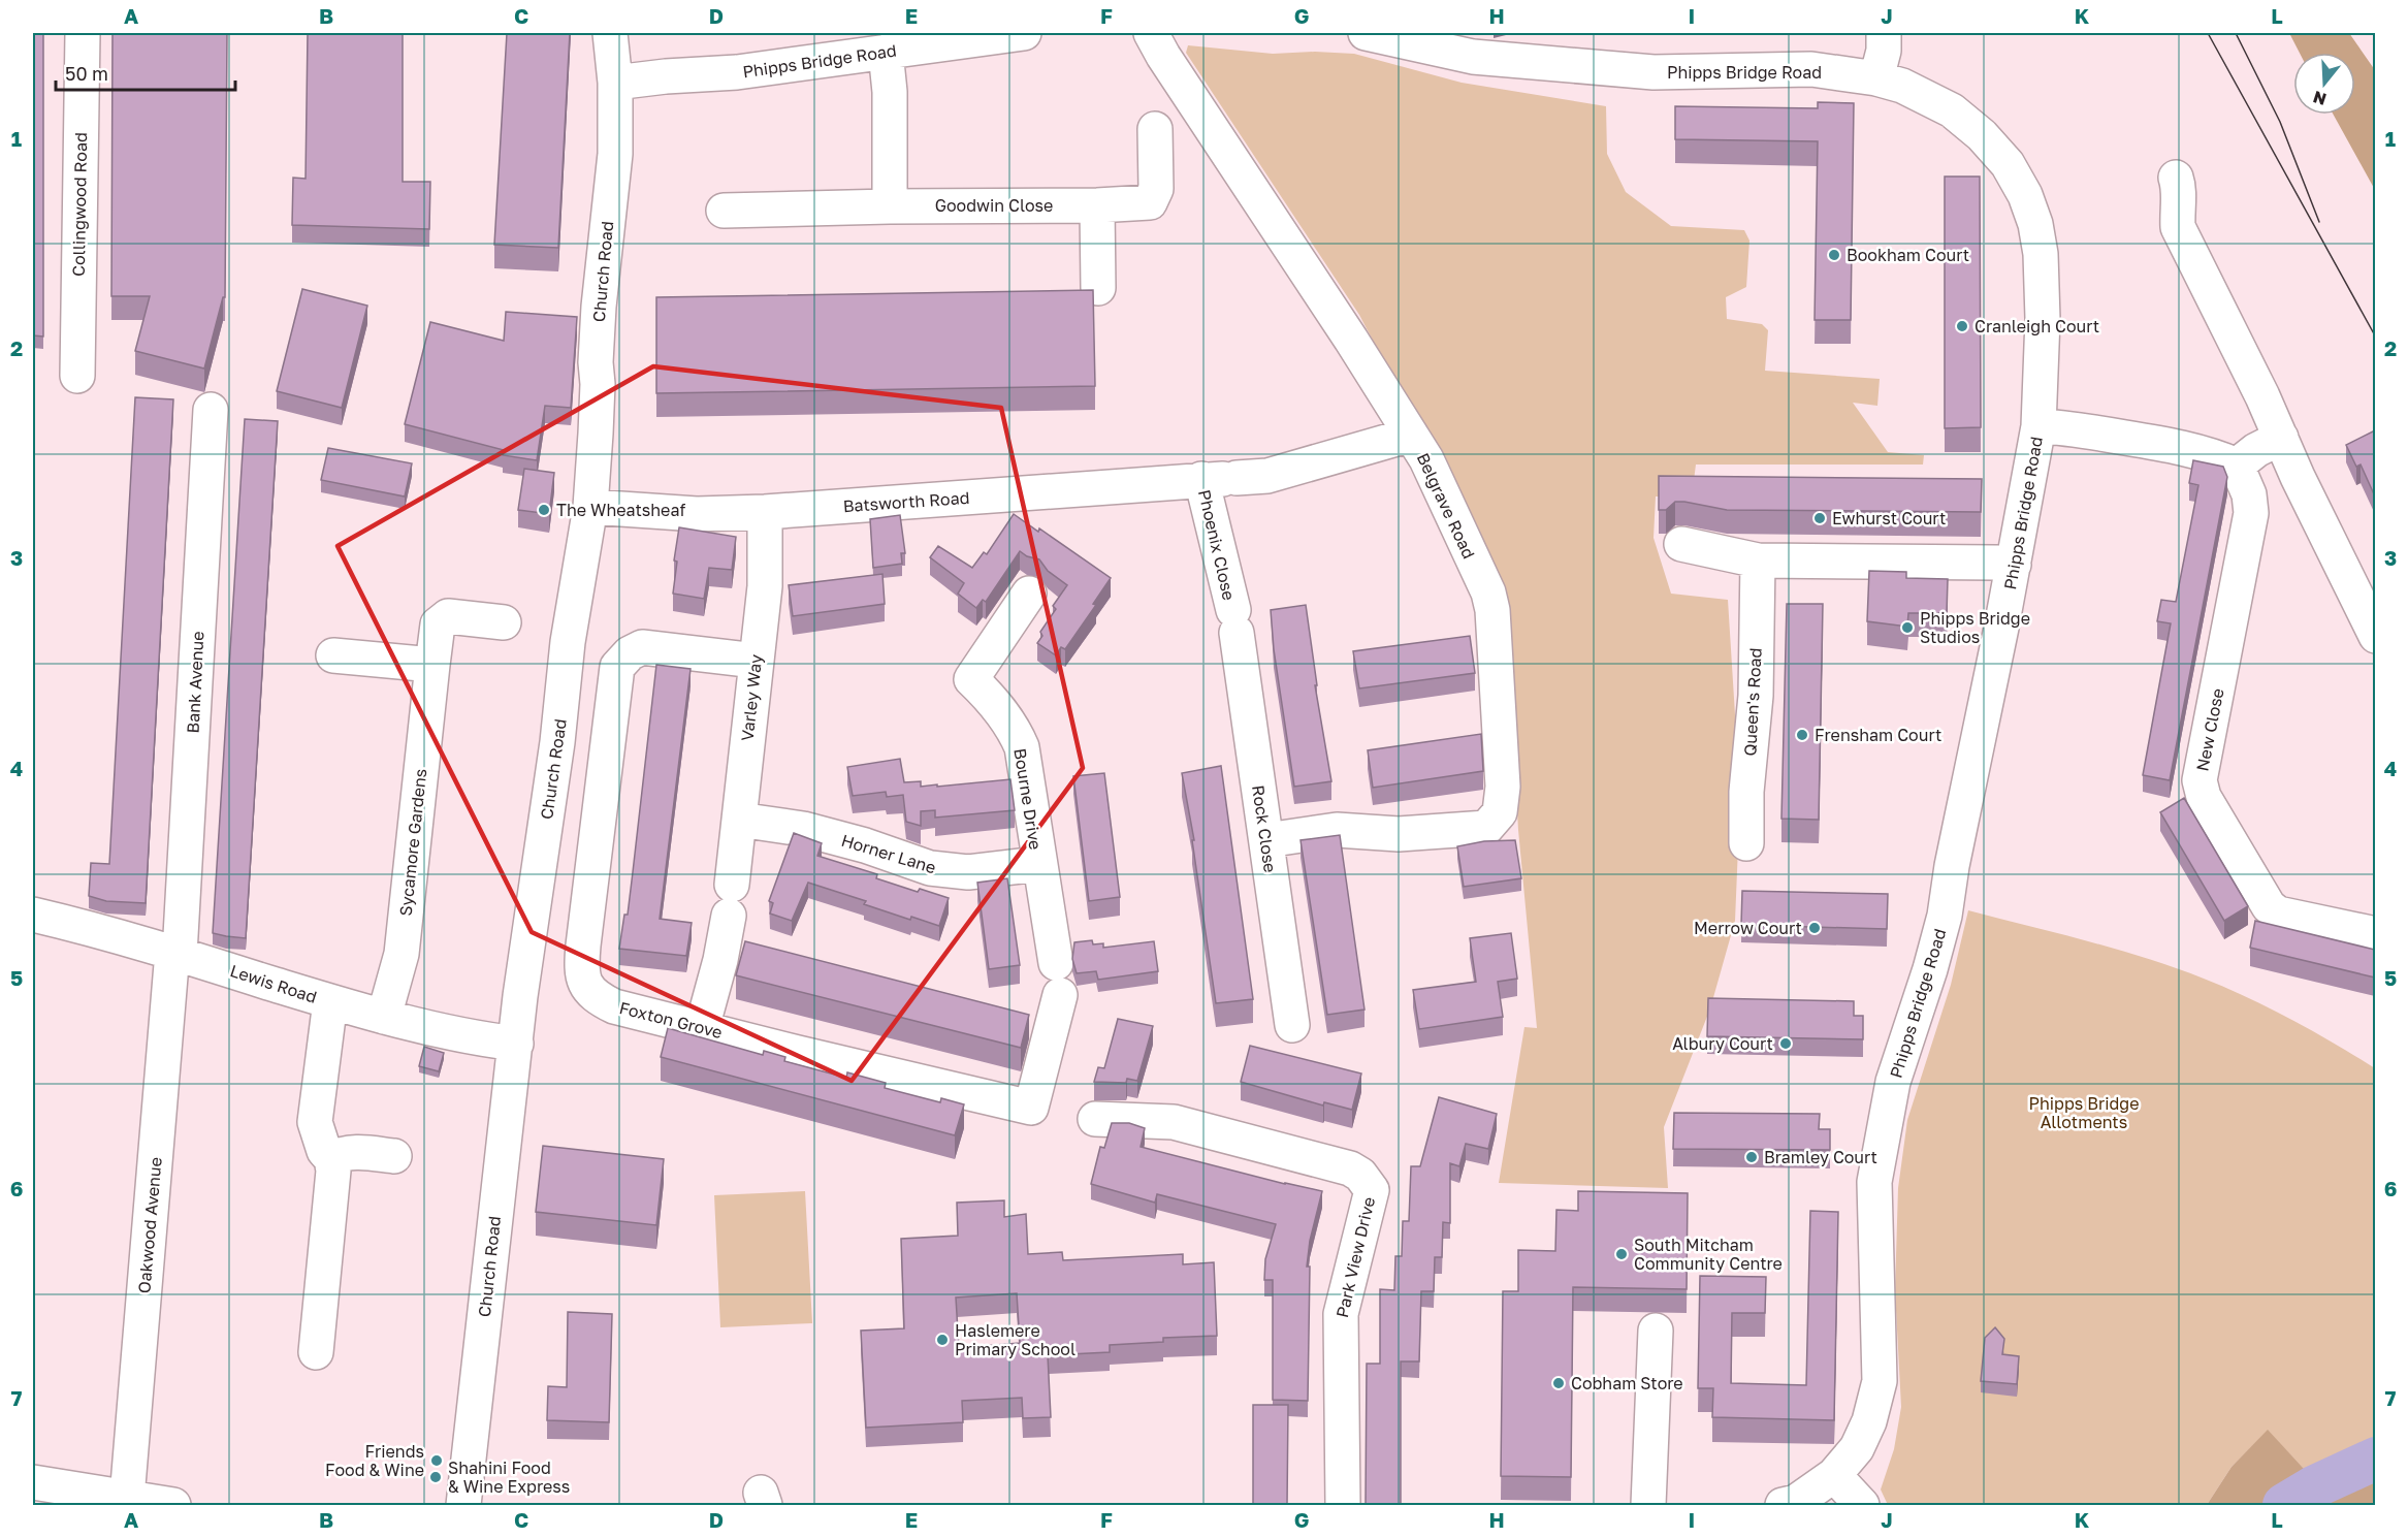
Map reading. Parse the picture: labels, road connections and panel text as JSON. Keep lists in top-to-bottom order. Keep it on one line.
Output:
{"streets":{"street":["Phipps Bridge Road","Collingwood Road","Goodwin Close","Church Road","Batsworth Road","Belgrave Road","Phoenix Close","Bank Avenue","Varley Way","Queen's Road","New Close","Bourne Drive","Rock Close","Sycamore Gardens","Horner Lane","Lewis Road","Foxton Grove","Oakwood Avenue","Park View Drive"]},"crossings":[["Phipps Bridge Road","Church Road"],["Church Road","Batsworth Road"],["Church Road","Lewis Road"],["Batsworth Road","Belgrave Road"],["Batsworth Road","Phoenix Close"],["Batsworth Road","Varley Way"],["Belgrave Road","Rock Close"],["Phoenix Close","Rock Close"],["Bank Avenue","Lewis Road"],["Bank Avenue","Oakwood Avenue"],["Varley Way","Horner Lane"],["Varley Way","Foxton Grove"],["Bourne Drive","Horner Lane"],["Bourne Drive","Foxton Grove"],["Sycamore Gardens","Lewis Road"],["Lewis Road","Oakwood Avenue"]],"parks":["Phipps Bridge Allotments"],"places":["Bookham Court","Cranleigh Court","The Wheatsheaf","Ewhurst Court","Phipps Bridge Studios","Frensham Court","Merrow Court","Albury Court","Bramley Court","South Mitcham Community Centre","Haslemere Primary School","Cobham Store","Friends Food & Wine","Shahini Food & Wine Express"],"scale_bar":"50 m","north":"bottom","grid":{"columns":["A","B","C","D","E","F","G","H","I","J","K","L"],"rows":["1","2","3","4","5","6","7"]}}
